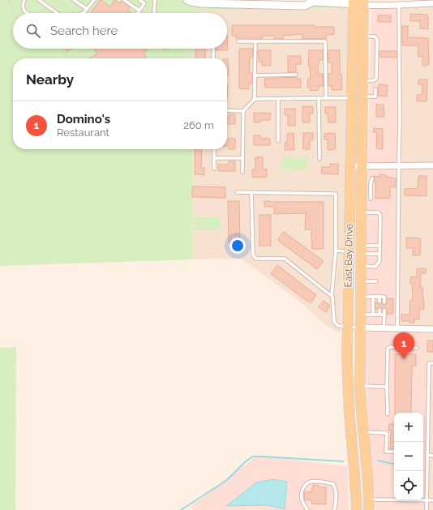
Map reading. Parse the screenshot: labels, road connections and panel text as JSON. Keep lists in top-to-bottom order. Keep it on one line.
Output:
{"streets":{"main road":["East Bay Drive"]},"page":{"search":"Search here","heading":"Nearby","list":[{"mark":"1","name":"Domino's","note":"Restaurant","value":"260 m"}],"pins":"1","map_buttons":["+","−"]}}
